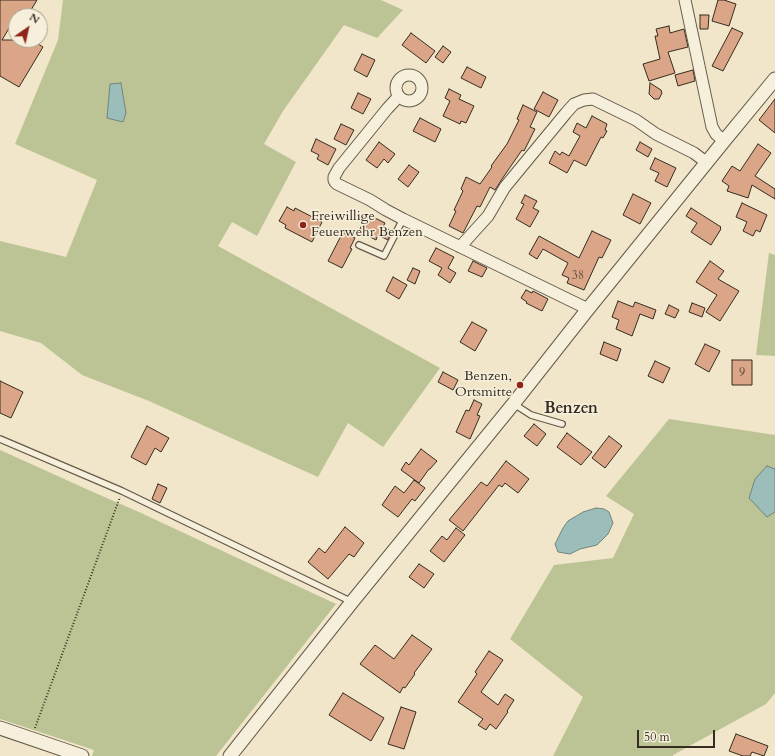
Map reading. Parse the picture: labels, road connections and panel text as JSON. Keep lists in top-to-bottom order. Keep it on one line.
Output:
{"districts":["Benzen"],"places":["Freiwillige Feuerwehr Benzen","Benzen, Ortsmitte"],"house_numbers":["38","9"],"scale_bar":"50 m","north":"top right"}
